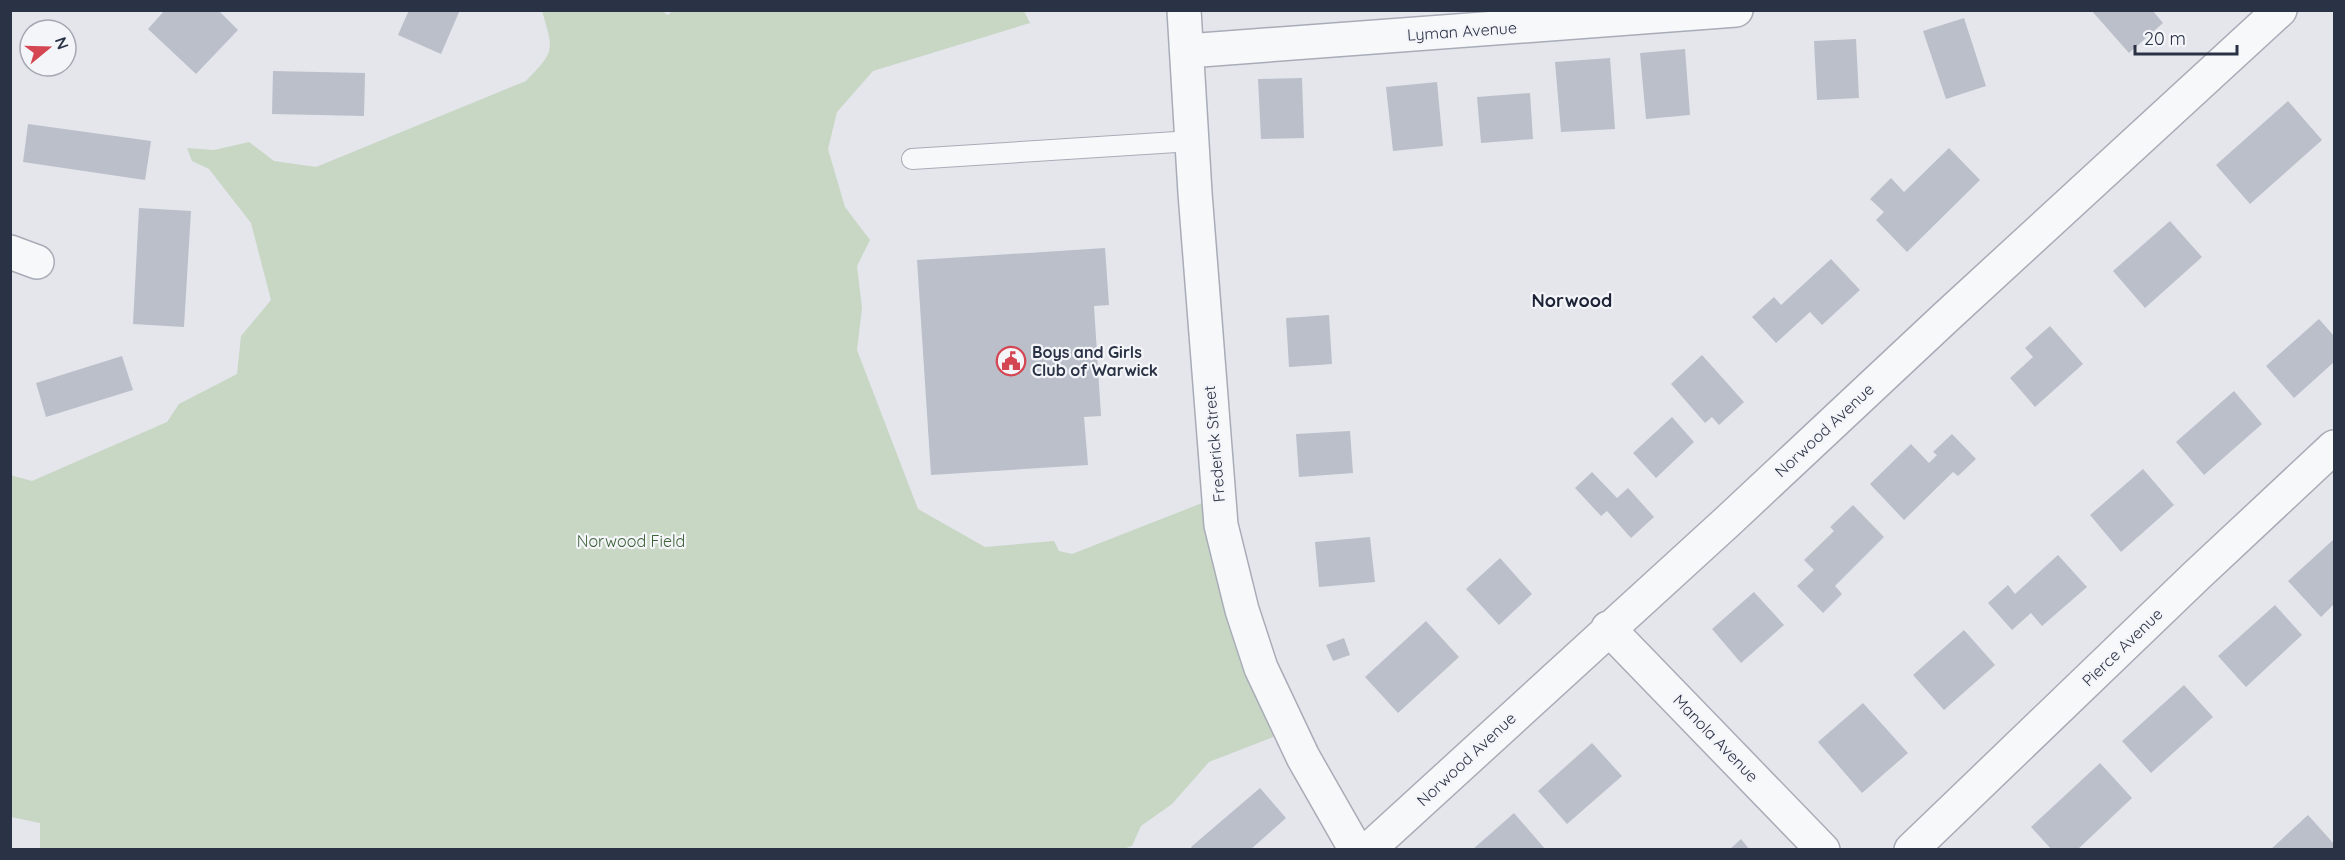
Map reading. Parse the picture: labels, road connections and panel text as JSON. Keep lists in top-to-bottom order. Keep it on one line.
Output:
{"streets":{"street":["Lyman Avenue","Norwood Avenue","Frederick Street","Pierce Avenue","Manola Avenue"]},"crossings":[["Lyman Avenue","Frederick Street"],["Norwood Avenue","Manola Avenue"]],"districts":["Norwood"],"parks":["Norwood Field"],"places":{"public building":["Boys and Girls Club of Warwick"]},"scale_bar":"20 m","north":"right"}
